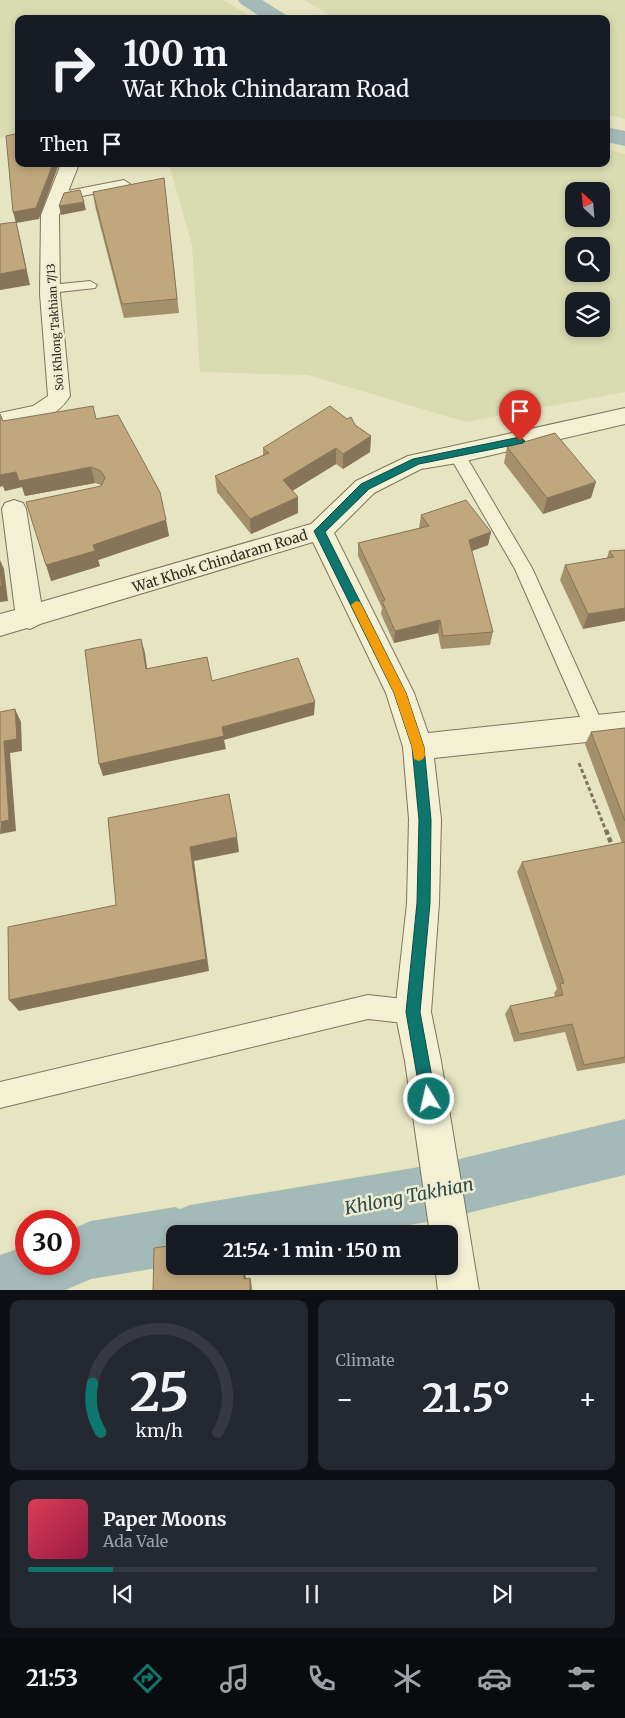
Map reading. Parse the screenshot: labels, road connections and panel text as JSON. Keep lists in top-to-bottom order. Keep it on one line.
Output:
{"streets":{"street":["Soi Khlong Takhian 7/13","Wat Khok Chindaram Road"]},"water":["Khlong Takhian"],"north":"top left","page":{"turn":["100 m","Wat Khok Chindaram Road"],"then":"Then","limit":"30","trip":"21:54 · 1 min · 150 m","tile":"Climate","heat":["−","21.5°","+"],"song":["Paper Moons","Ada Vale"],"tabs":"21:53","gauge":["25","km/h"]}}
